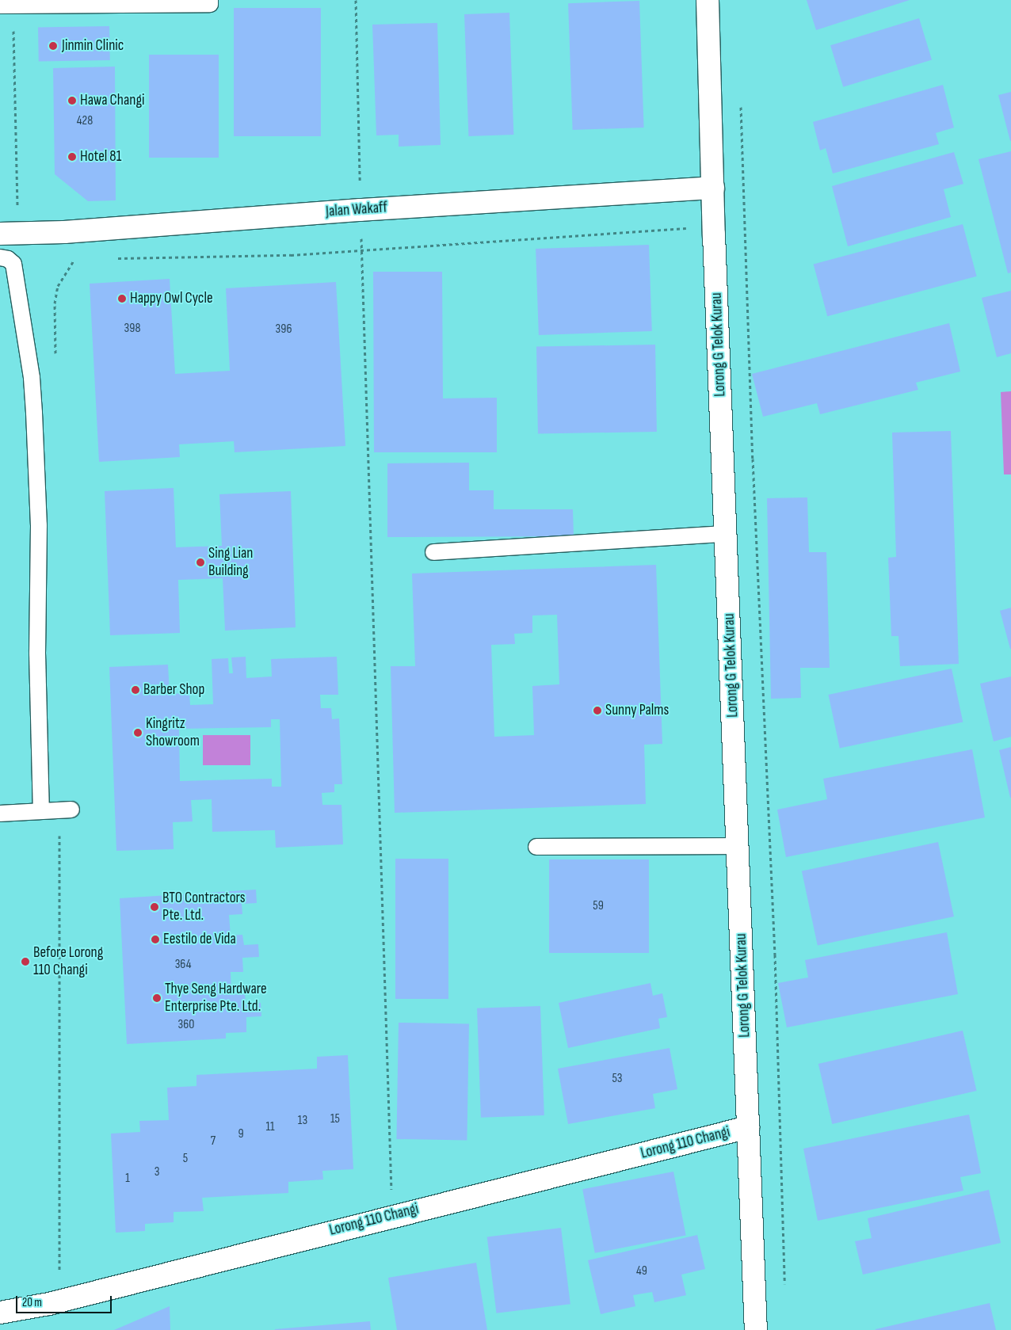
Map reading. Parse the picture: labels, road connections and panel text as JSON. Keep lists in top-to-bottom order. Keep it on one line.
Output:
{"streets":{"street":["Jalan Wakaff","Lorong G Telok Kurau","Lorong 110 Changi"]},"crossings":[["Jalan Wakaff","Lorong G Telok Kurau"],["Lorong G Telok Kurau","Lorong 110 Changi"]],"places":["Jinmin Clinic","Hawa Changi","Hotel 81","Happy Owl Cycle","Sing Lian Building","Barber Shop","Sunny Palms","Kingritz Showroom","BTO Contractors Pte. Ltd.","Eestilo de Vida","Before Lorong 110 Changi","Thye Seng Hardware Enterprise Pte. Ltd."],"house_numbers":["428","398","396","59","364","360","53","15","13","11","9","7","5","3","1","49"],"scale_bar":"20 m"}
